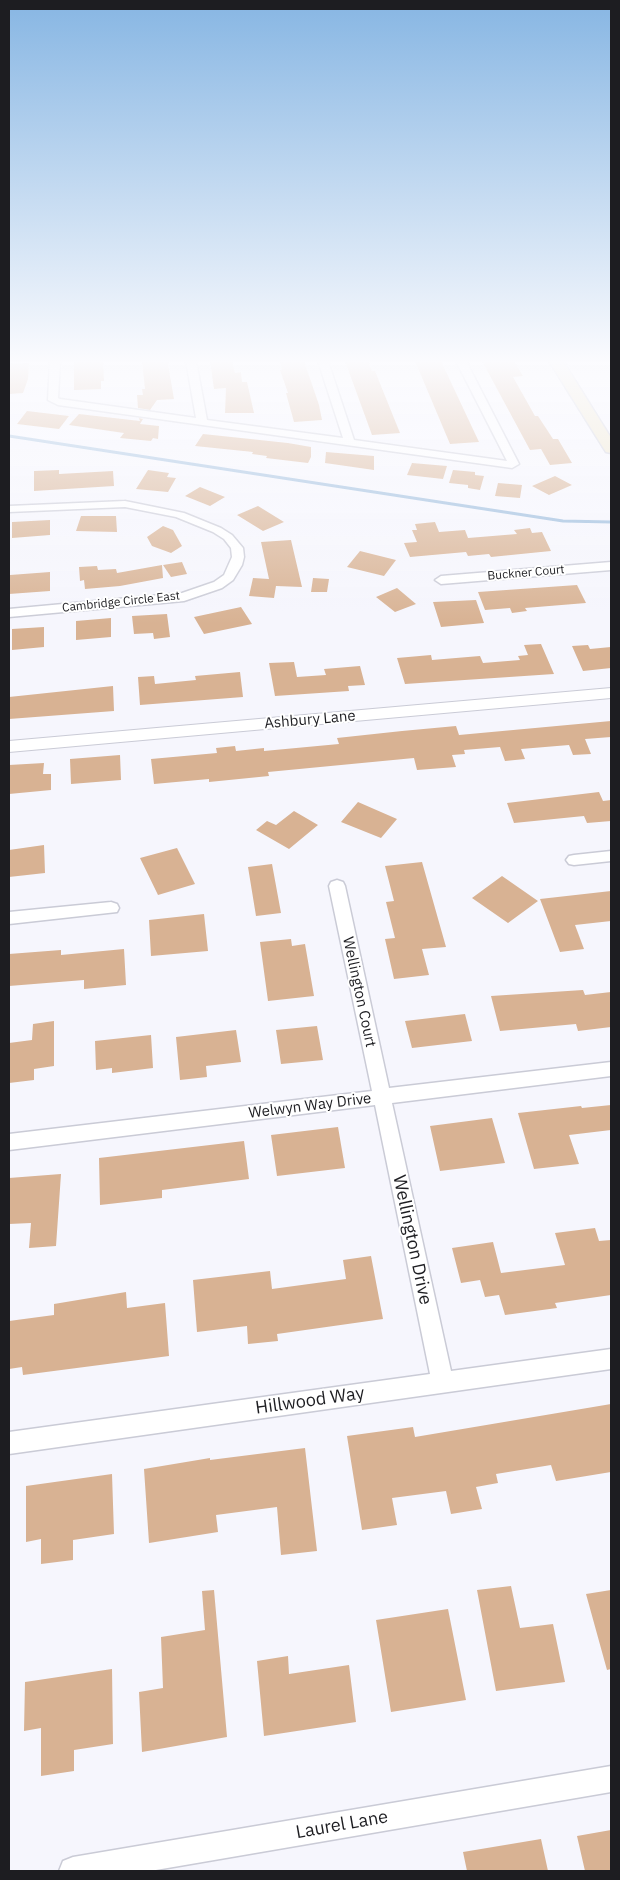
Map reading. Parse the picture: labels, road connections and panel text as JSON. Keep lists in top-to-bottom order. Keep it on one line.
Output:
{"streets":{"street":["Buckner Court","Cambridge Circle East","Ashbury Lane","Wellington Court","Welwyn Way Drive","Wellington Drive","Hillwood Way","Laurel Lane"]},"crossings":[["Wellington Court","Welwyn Way Drive"],["Wellington Court","Wellington Drive"],["Welwyn Way Drive","Wellington Drive"],["Wellington Drive","Hillwood Way"]]}
